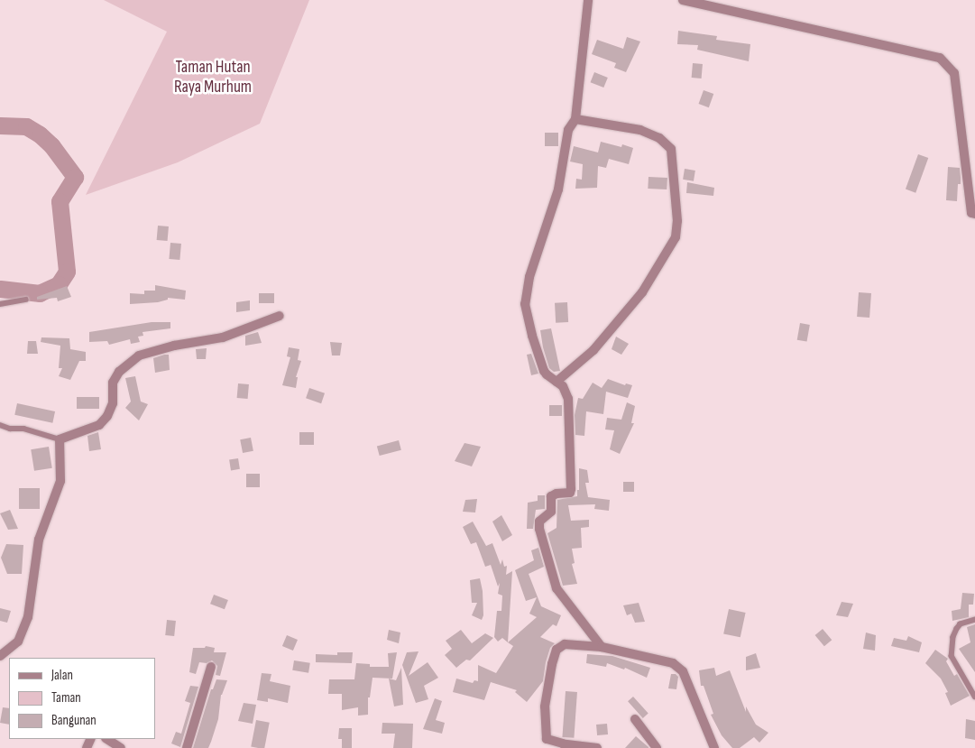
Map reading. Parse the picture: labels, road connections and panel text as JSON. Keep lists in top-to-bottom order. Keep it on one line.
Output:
{"parks":["Taman Hutan Raya Murhum"],"legend":["Jalan","Taman","Bangunan"]}
